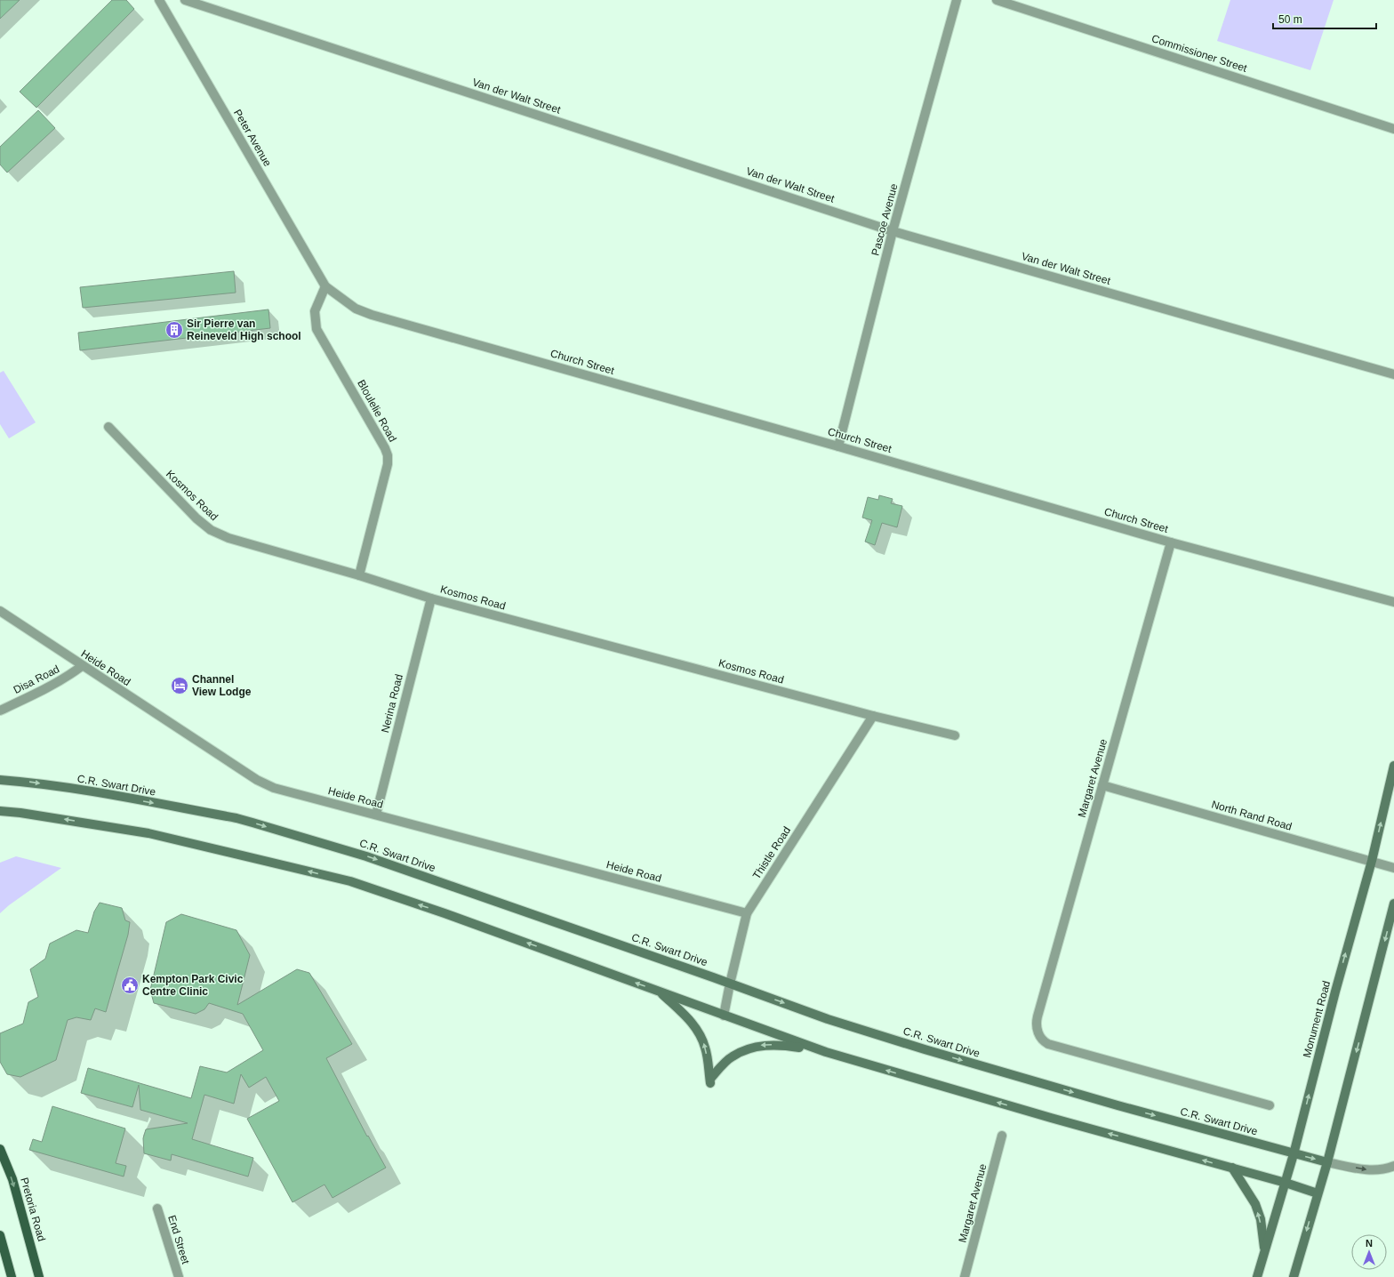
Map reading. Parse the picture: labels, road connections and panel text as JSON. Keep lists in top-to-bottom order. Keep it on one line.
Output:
{"streets":{"main road":["C.R. Swart Drive","Monument Road","Pretoria Road"],"street":["Commissioner Street","Van der Walt Street","Peter Avenue","Pascoe Avenue","Church Street","Bloulelie Road","Kosmos Road","Heide Road","Disa Road","Nerina Road","Margaret Avenue","North Rand Road","Thistle Road","End Street"]},"crossings":[["Van der Walt Street","Pascoe Avenue"],["Peter Avenue","Church Street"],["Peter Avenue","Bloulelie Road"],["Pascoe Avenue","Church Street"],["Church Street","Bloulelie Road"],["Church Street","Margaret Avenue"],["Bloulelie Road","Kosmos Road"],["Kosmos Road","Nerina Road"],["Kosmos Road","Thistle Road"],["Heide Road","Disa Road"],["Heide Road","Nerina Road"],["Heide Road","Thistle Road"],["Margaret Avenue","North Rand Road"],["C.R. Swart Drive","Thistle Road"],["C.R. Swart Drive","Monument Road"],["North Rand Road","Monument Road"]],"places":{"building":["Sir Pierre van Reineveld High school"],"hotel":["Channel View Lodge"],"public building":["Kempton Park Civic Centre Clinic"]},"scale_bar":"50 m","north":"top"}
